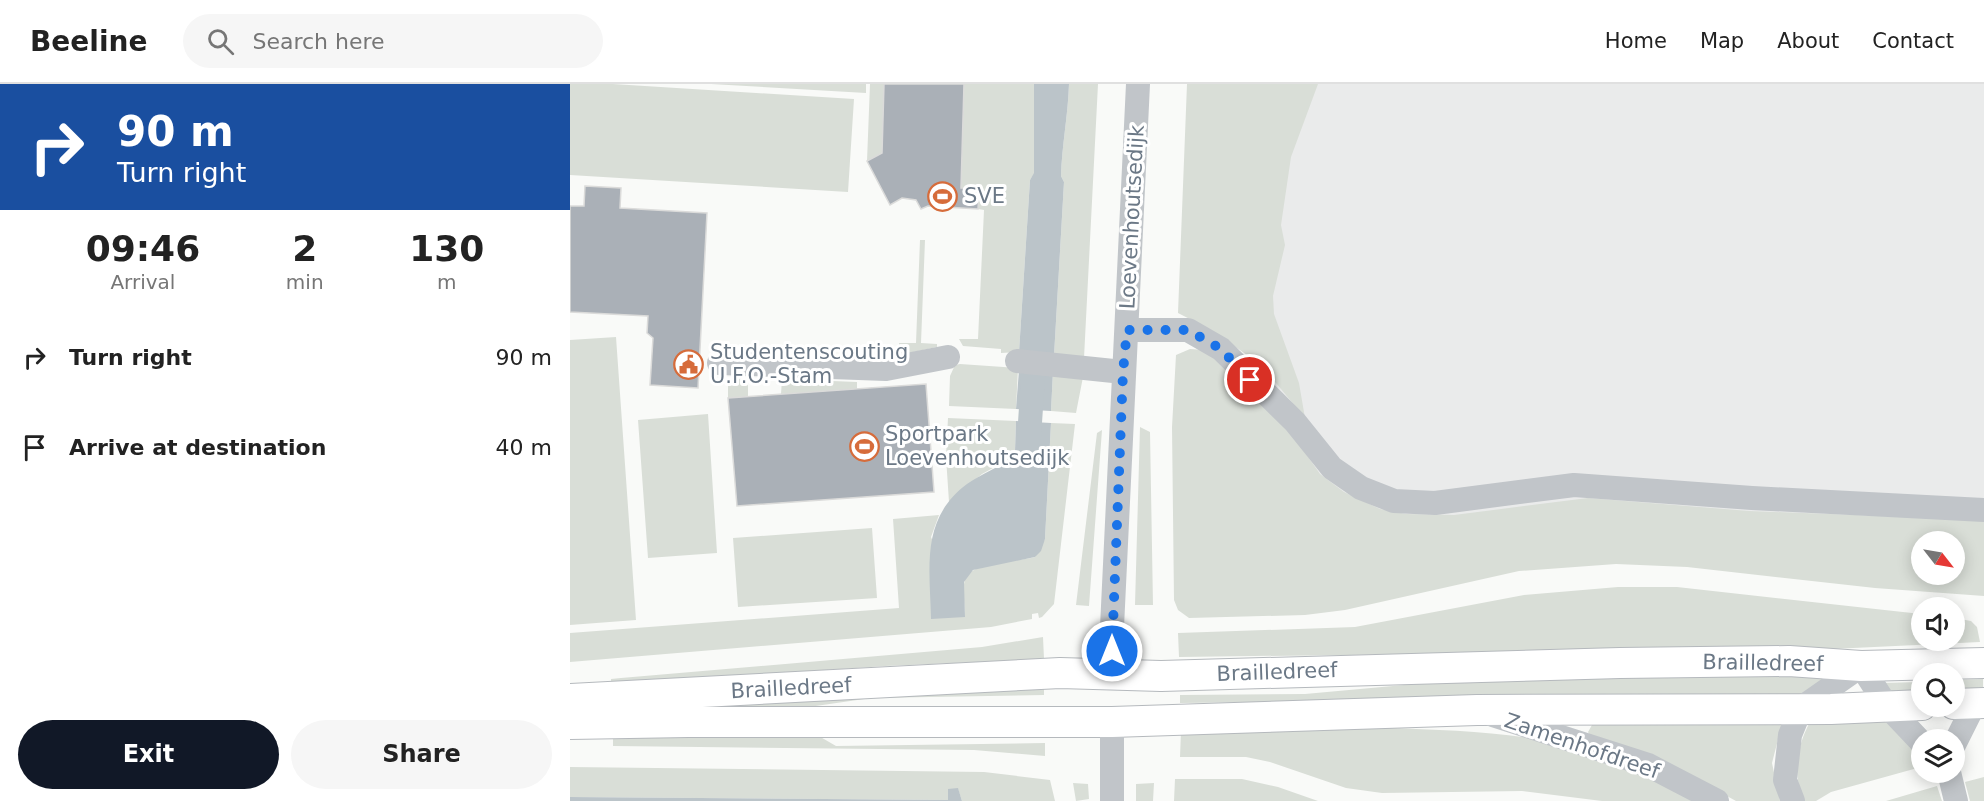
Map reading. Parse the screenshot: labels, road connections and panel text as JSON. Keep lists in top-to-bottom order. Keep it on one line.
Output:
{"streets":{"main road":["Brailledreef"],"street":["Loevenhoutsedijk","Zamenhofdreef"]},"crossings":[["Loevenhoutsedijk","Brailledreef"],["Brailledreef","Zamenhofdreef"]],"places":{"sports":["SVE","Sportpark Loevenhoutsedijk"],"public building":["Studentenscouting U.F.O.-Stam"]},"north":"bottom right","page":{"header":"Beeline","search":"Search here","nav":["Home","Map","About","Contact"],"turn":["90 m","Turn right"],"eta":["09:46","Arrival","2","min","130","m"],"list":[{"name":"Turn right","value":"90 m"},{"name":"Arrive at destination","value":"40 m"}],"buttons":["Exit","Share"]}}
